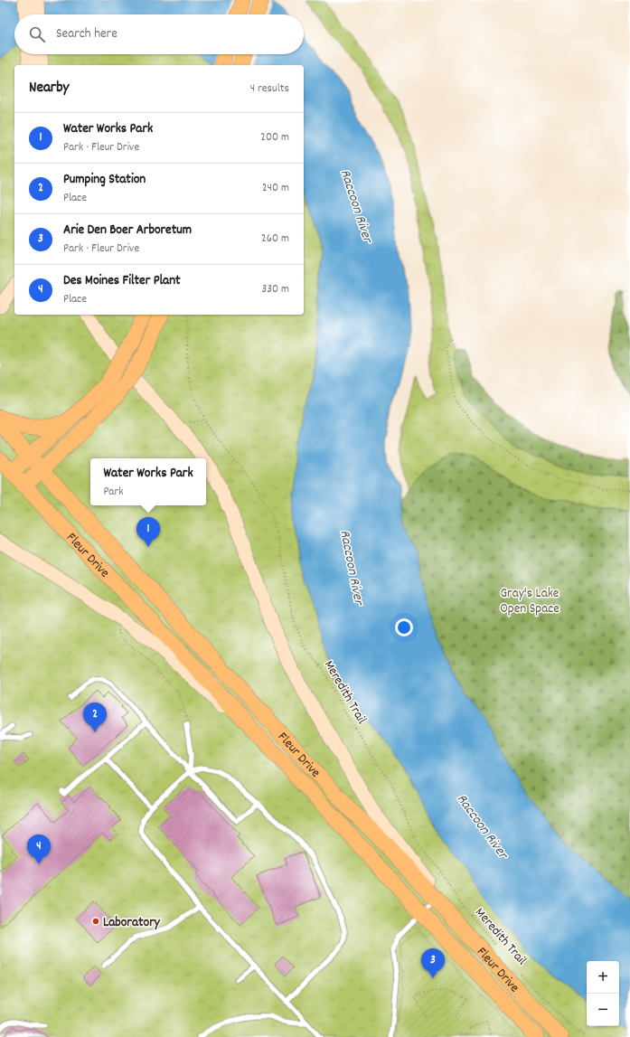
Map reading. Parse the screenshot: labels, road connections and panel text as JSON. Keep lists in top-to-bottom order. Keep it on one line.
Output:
{"streets":{"main road":["Fleur Drive"],"path":["Meredith Trail"]},"crossings":[["Fleur Drive","Meredith Trail"]],"water":["Raccoon River"],"parks":["Gray's Lake Open Space"],"places":["Laboratory"],"page":{"search":"Search here","heading":["Nearby","4 results"],"list":[{"mark":"1","name":"Water Works Park","note":"Park · Fleur Drive","value":"200 m"},{"mark":"2","name":"Pumping Station","note":"Place","value":"240 m"},{"mark":"3","name":"Arie Den Boer Arboretum","note":"Park · Fleur Drive","value":"260 m"},{"mark":"4","name":"Des Moines Filter Plant","note":"Place","value":"330 m"}],"popup":["Water Works Park","Park"],"pins":["1","2","4","3"],"map_buttons":["+","−"]}}
